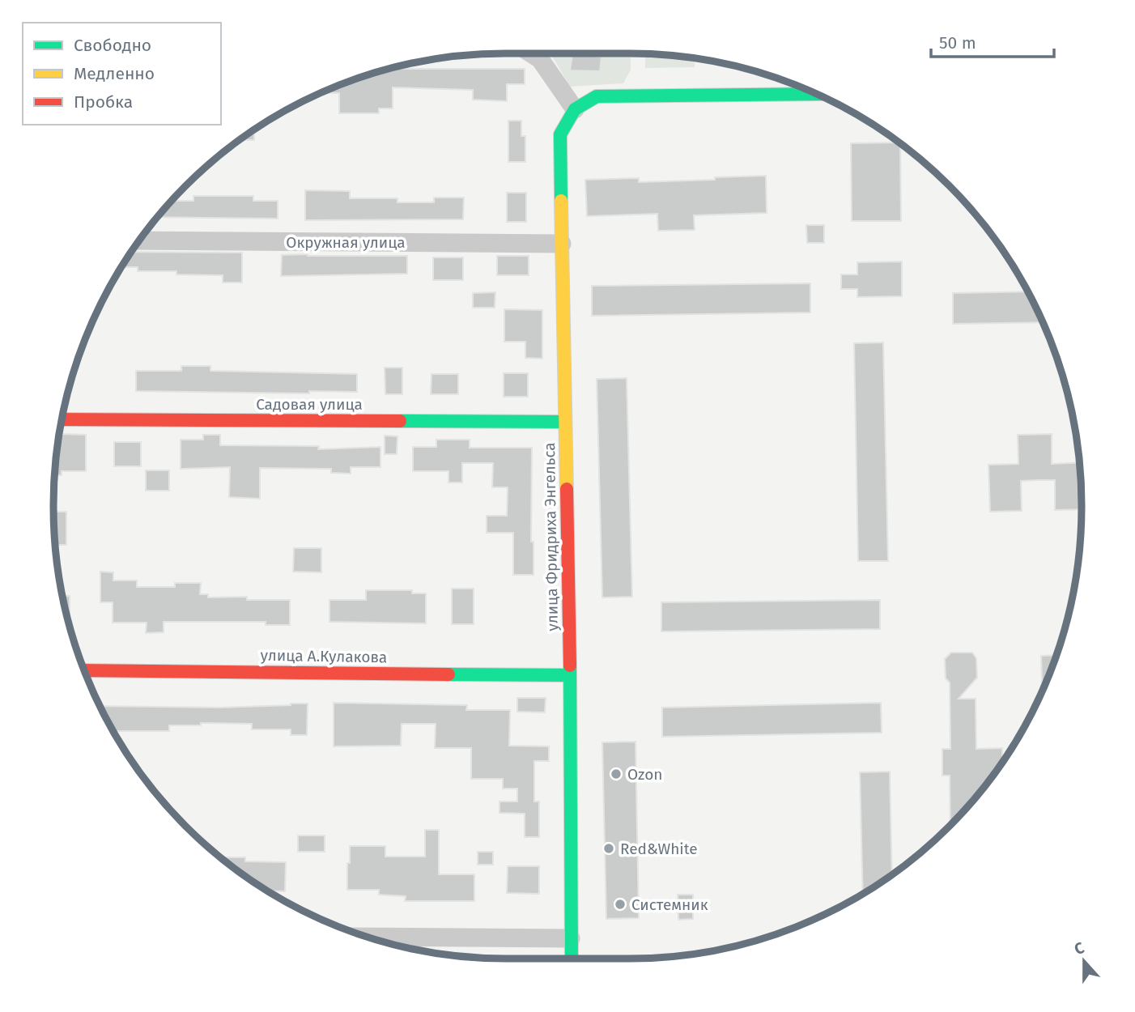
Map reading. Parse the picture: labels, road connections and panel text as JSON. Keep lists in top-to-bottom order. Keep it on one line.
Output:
{"streets":{"street":["Окружная улица","Садовая улица","улица Фридриха Энгельса","улица А.Кулакова"]},"crossings":[["Окружная улица","улица Фридриха Энгельса"],["Садовая улица","улица Фридриха Энгельса"],["улица Фридриха Энгельса","улица А.Кулакова"]],"places":["Ozon","Red&White","Системник"],"legend":["Свободно","Медленно","Пробка"],"scale_bar":"50 m","north":"top"}
